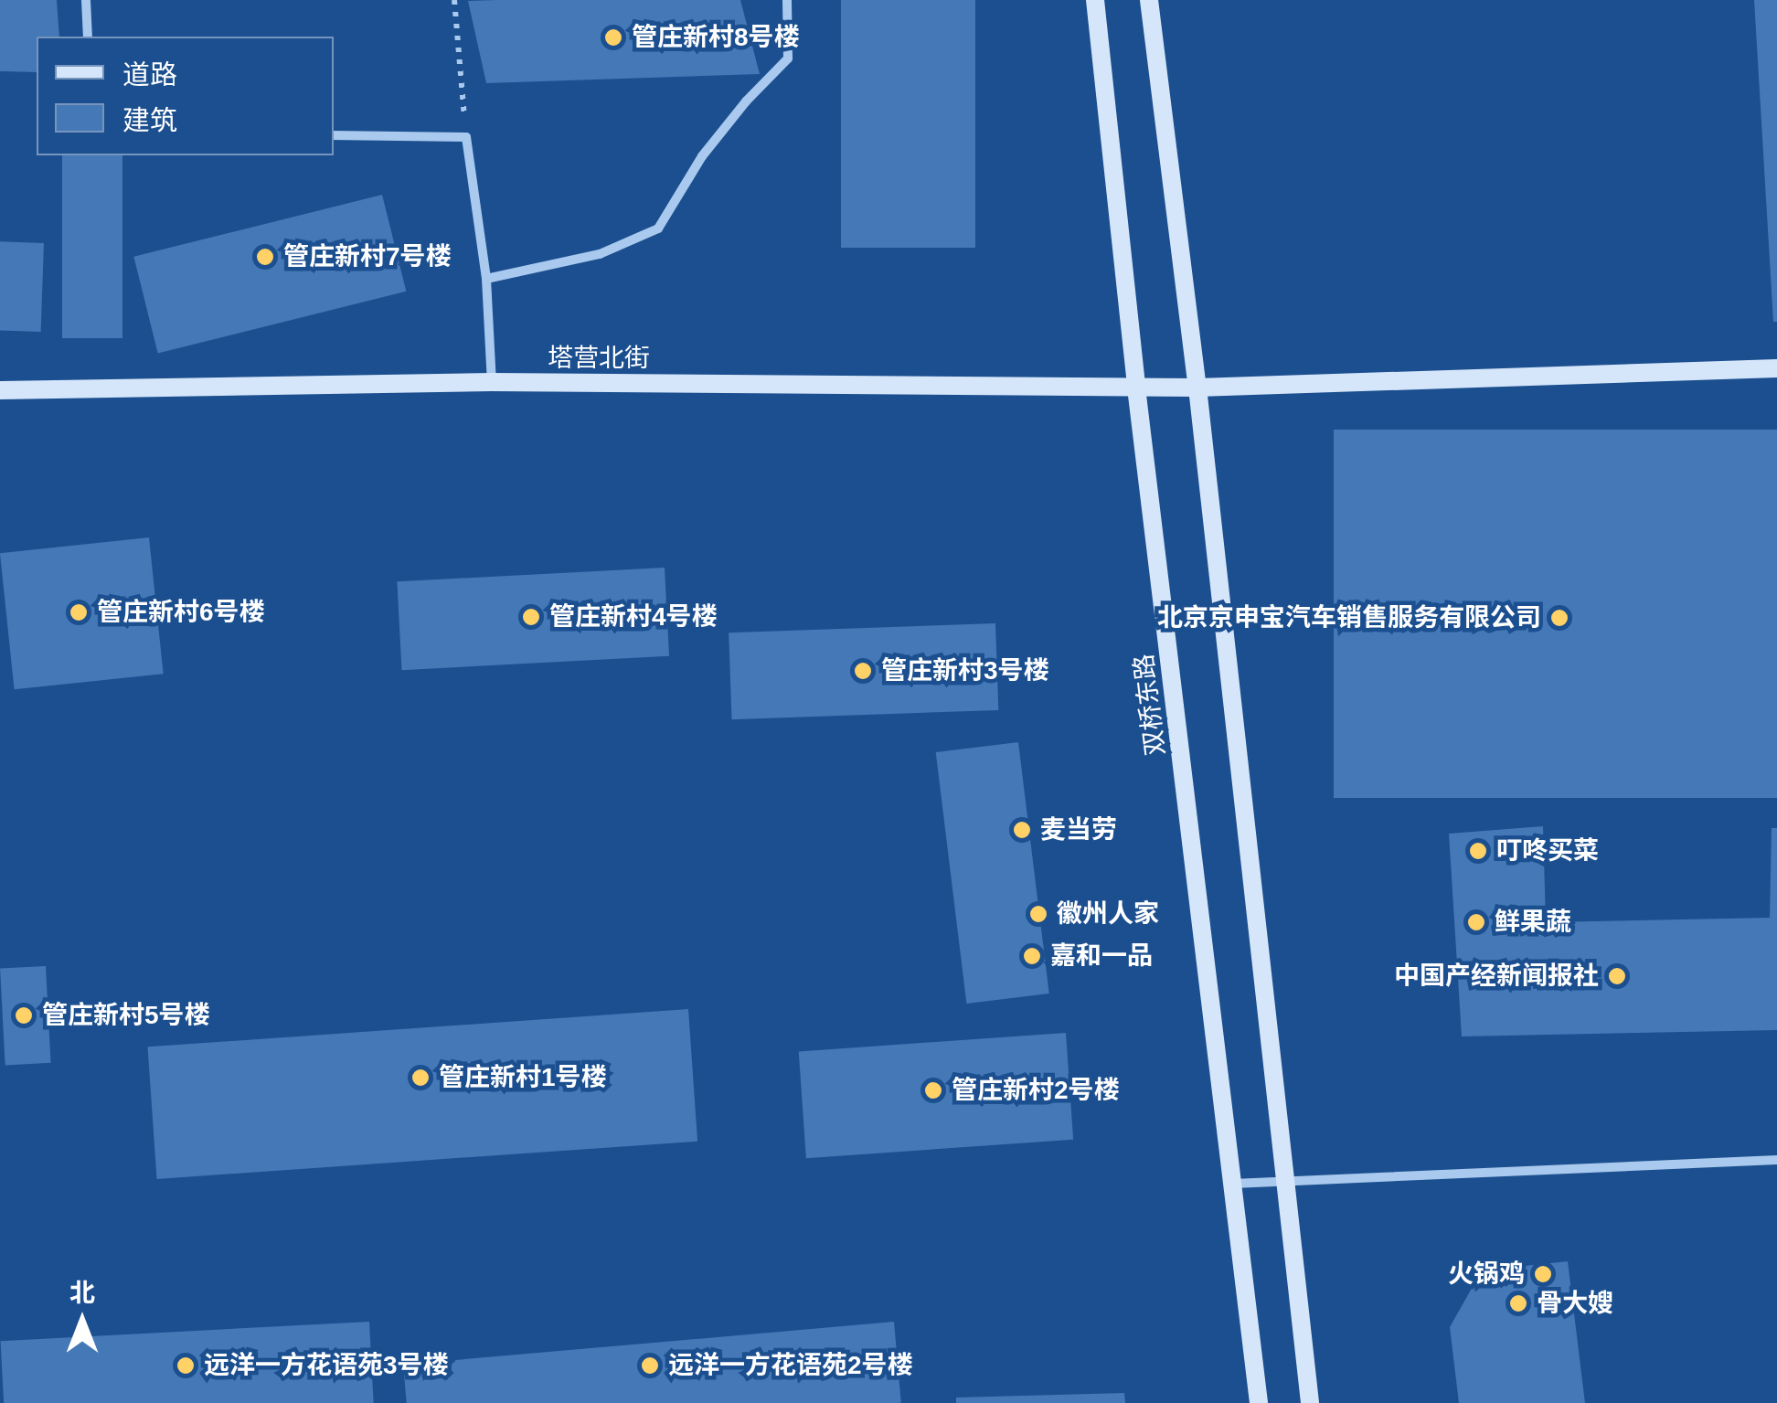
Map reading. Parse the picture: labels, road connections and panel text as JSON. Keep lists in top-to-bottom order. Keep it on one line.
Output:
{"streets":{"street":["塔营北街","双桥东路"]},"crossings":[["塔营北街","双桥东路"]],"places":["管庄新村8号楼","管庄新村7号楼","管庄新村6号楼","管庄新村4号楼","北京京申宝汽车销售服务有限公司","管庄新村3号楼","麦当劳","叮咚买菜","徽州人家","鲜果蔬","嘉和一品","中国产经新闻报社","管庄新村5号楼","管庄新村1号楼","管庄新村2号楼","火锅鸡","骨大嫂","远洋一方花语苑3号楼","远洋一方花语苑2号楼"],"legend":["道路","建筑"],"north":"top"}
